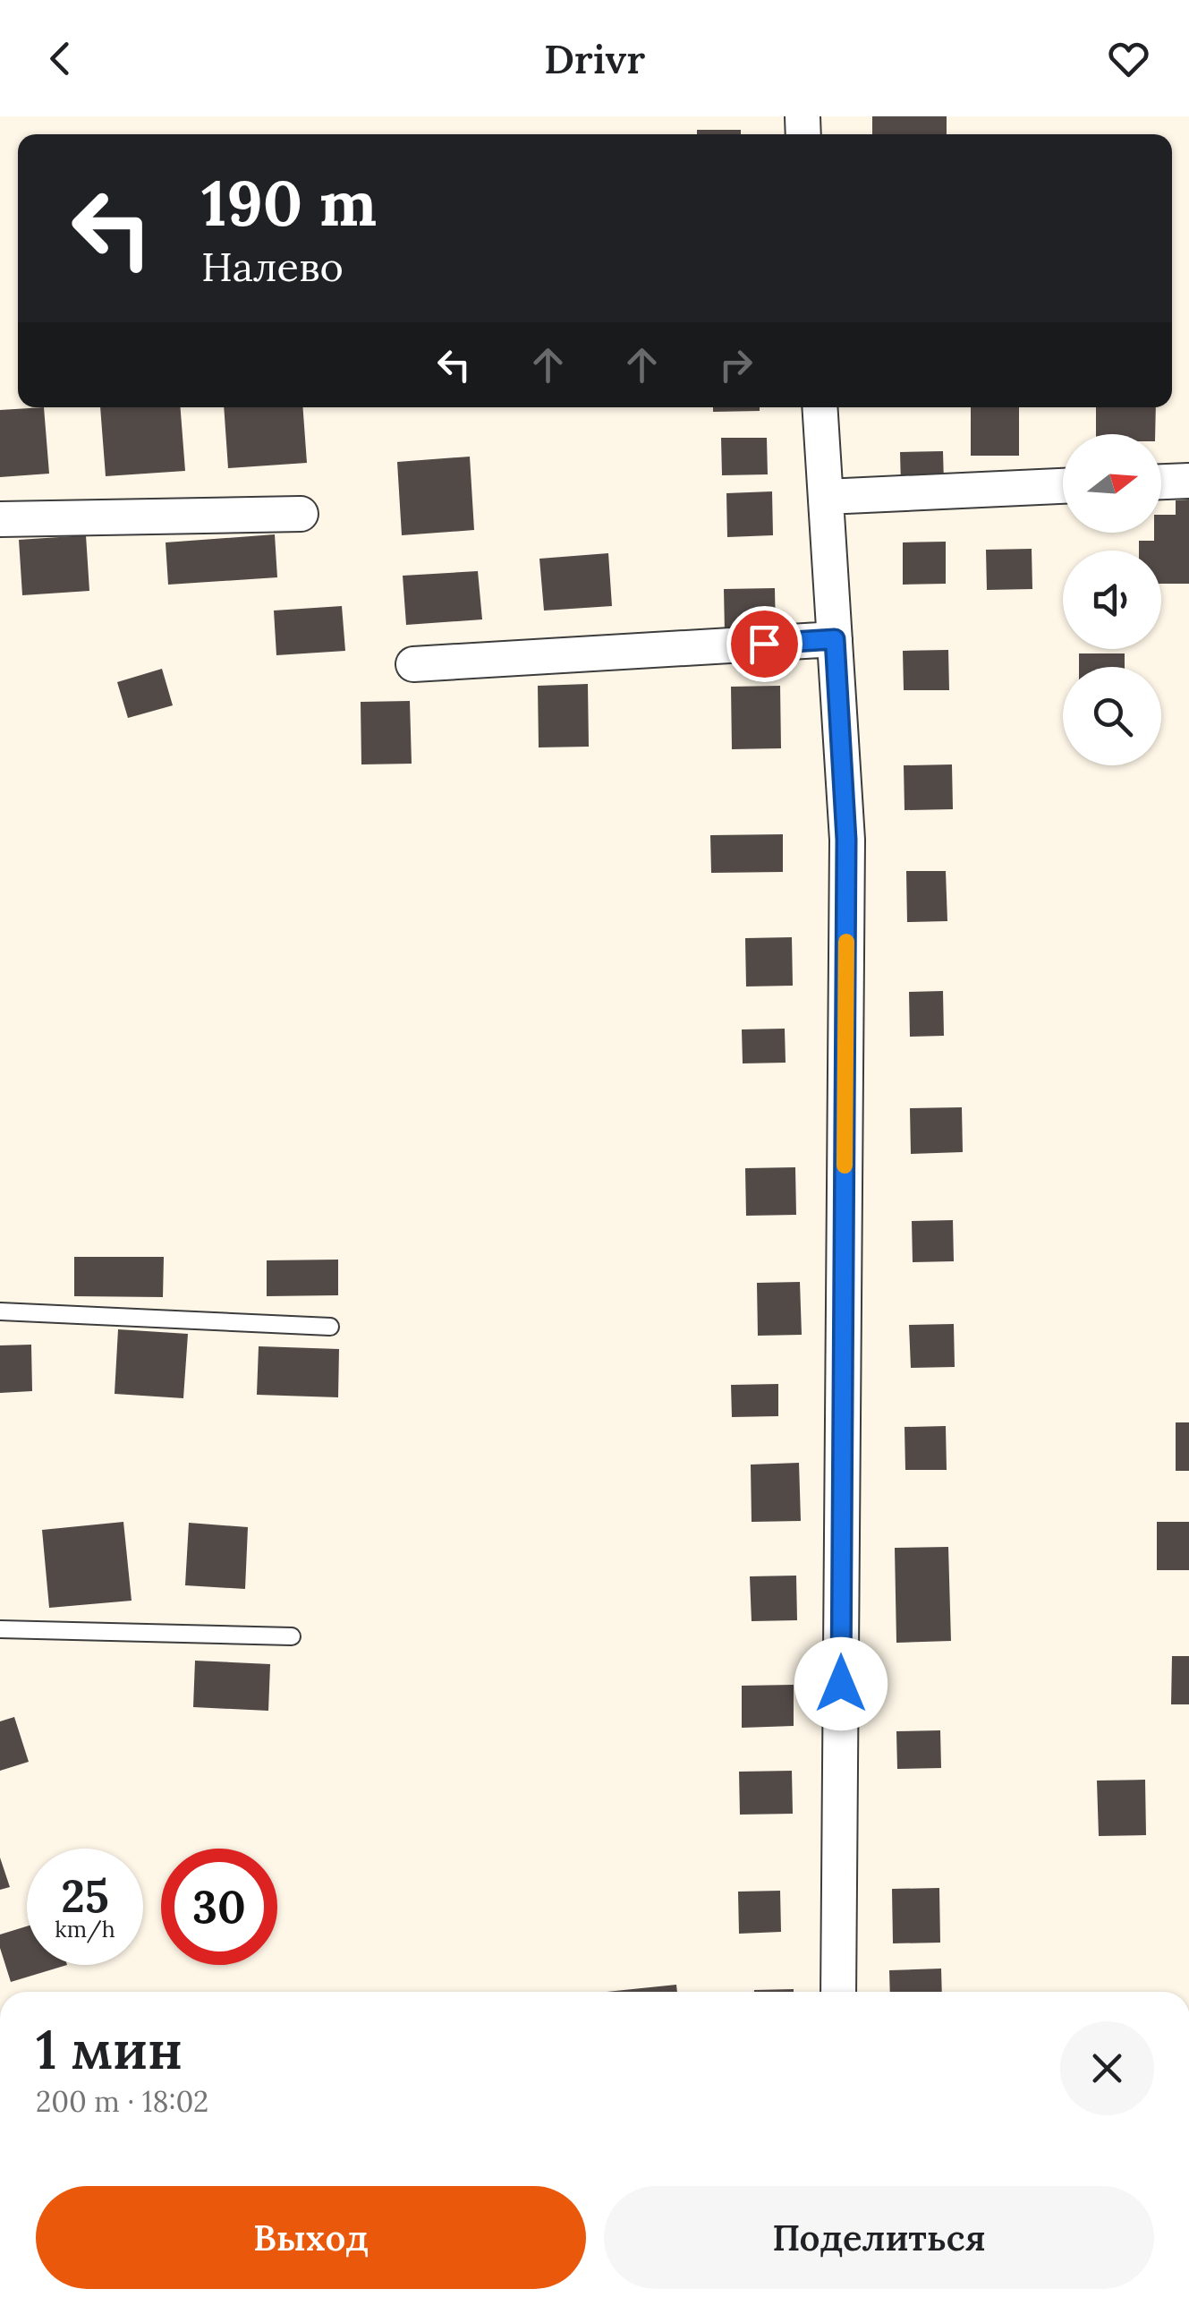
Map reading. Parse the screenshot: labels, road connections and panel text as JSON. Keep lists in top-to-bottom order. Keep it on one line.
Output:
{"north":"right","page":{"header":"Drivr","turn":["190 m","Налево"],"speed":"25 km/h","limit":"30","heading":["1 мин","200 m · 18:02"],"buttons":["Выход","Поделиться"]}}
